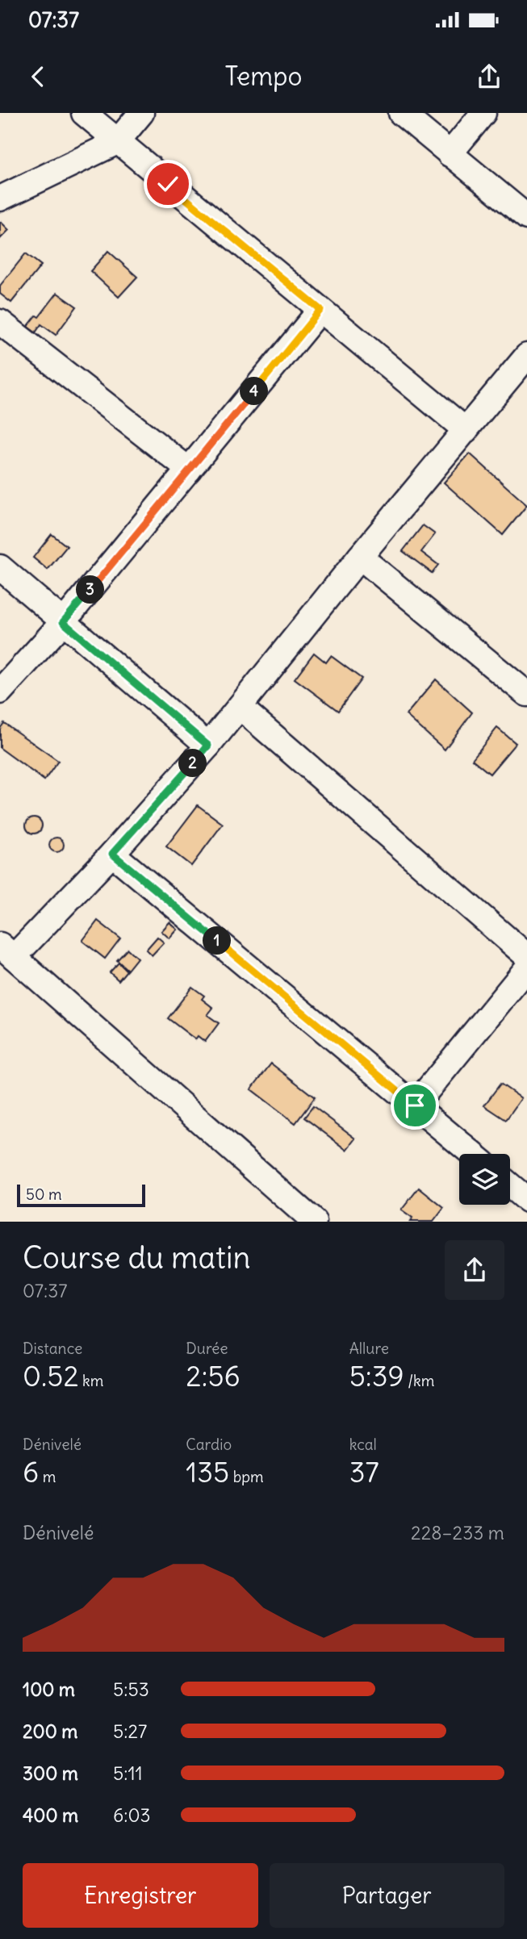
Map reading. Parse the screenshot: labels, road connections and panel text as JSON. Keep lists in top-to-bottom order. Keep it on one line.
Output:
{"scale_bar":"50 m","page":{"status":"07:37","header":"Tempo","pins":["4","3","2","1"],"scale":"50 m","heading":["Course du matin","07:37"],"stats":[["Distance","0.52 km"],["Durée","2:56"],["Allure","5:39 /km"],["Dénivelé","6 m"],["Cardio","135 bpm"],["kcal","37"]],"chart":["Dénivelé","228–233 m"],"list":[{"name":"100 m","note":"5:53"},{"name":"200 m","note":"5:27"},{"name":"300 m","note":"5:11"},{"name":"400 m","note":"6:03"}],"buttons":["Enregistrer","Partager"]}}
